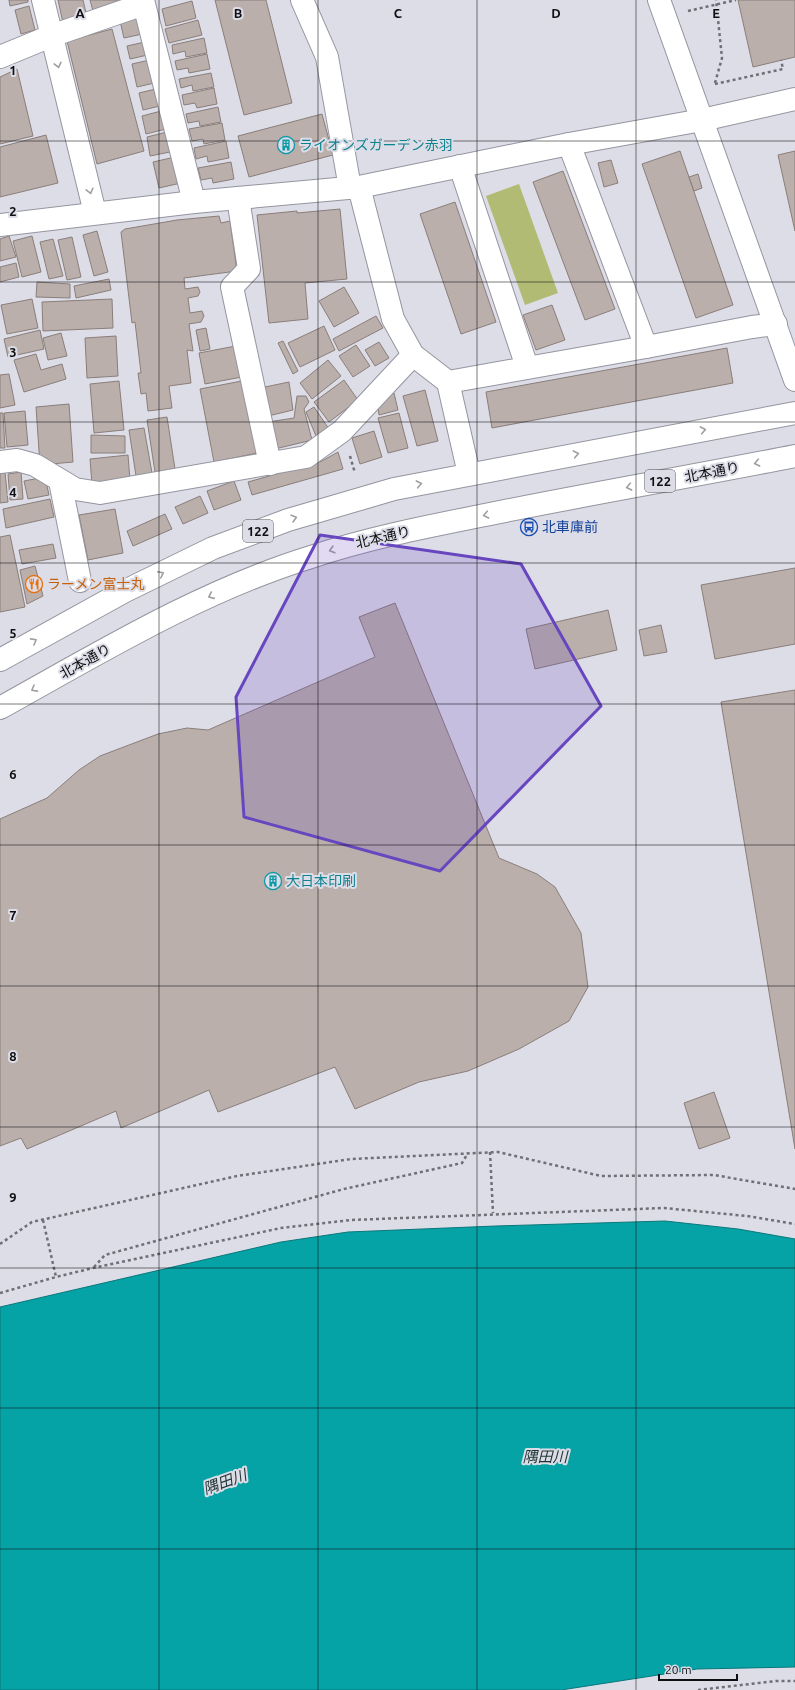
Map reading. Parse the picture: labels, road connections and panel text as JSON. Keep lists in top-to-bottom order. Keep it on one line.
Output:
{"streets":{"main road":["北本通り","122"]},"water":["隅田川"],"places":{"building":["ライオンズガーデン赤羽","大日本印刷"],"bus stop":["北車庫前"],"restaurant":["ラーメン富士丸"]},"scale_bar":"20 m","grid":{"columns":["A","B","C","D","E"],"rows":["1","2","3","4","5","6","7","8","9"]}}
